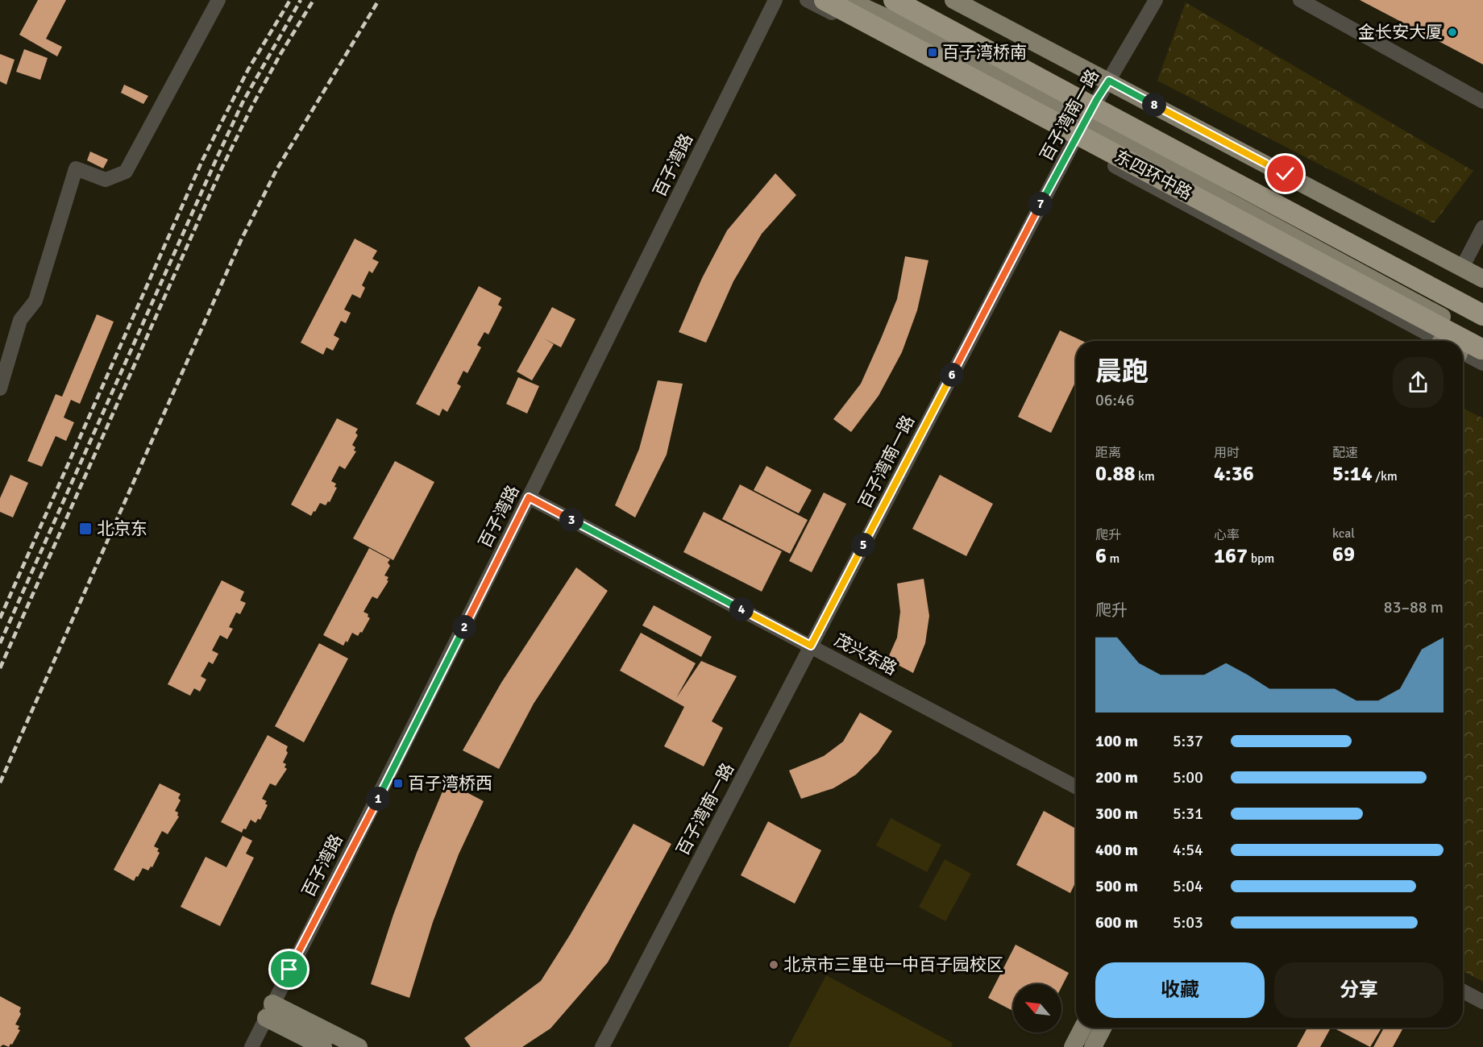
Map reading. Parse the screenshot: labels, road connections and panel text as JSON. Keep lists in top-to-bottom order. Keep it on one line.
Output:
{"streets":{"highway":["东四环中路"],"street":["百子湾南一路","百子湾路","茂兴东路"]},"crossings":[["百子湾南一路","东四环中路"],["百子湾南一路","茂兴东路"],["百子湾路","茂兴东路"]],"places":{"other":["金长安大厦","北京市三里屯一中百子园校区"],"transit":["百子湾桥南","北京东","百子湾桥西"]},"north":"top left","page":{"pins":["8","7","6","3","5","4","2","1"],"heading":["晨跑","06:46"],"stats":[["距离","0.88 km"],["用时","4:36"],["配速","5:14 /km"],["爬升","6 m"],["心率","167 bpm"],["kcal","69"]],"chart":["爬升","83–88 m"],"list":[{"name":"100 m","note":"5:37"},{"name":"200 m","note":"5:00"},{"name":"300 m","note":"5:31"},{"name":"400 m","note":"4:54"},{"name":"500 m","note":"5:04"},{"name":"600 m","note":"5:03"}],"buttons":["收藏","分享"]}}
